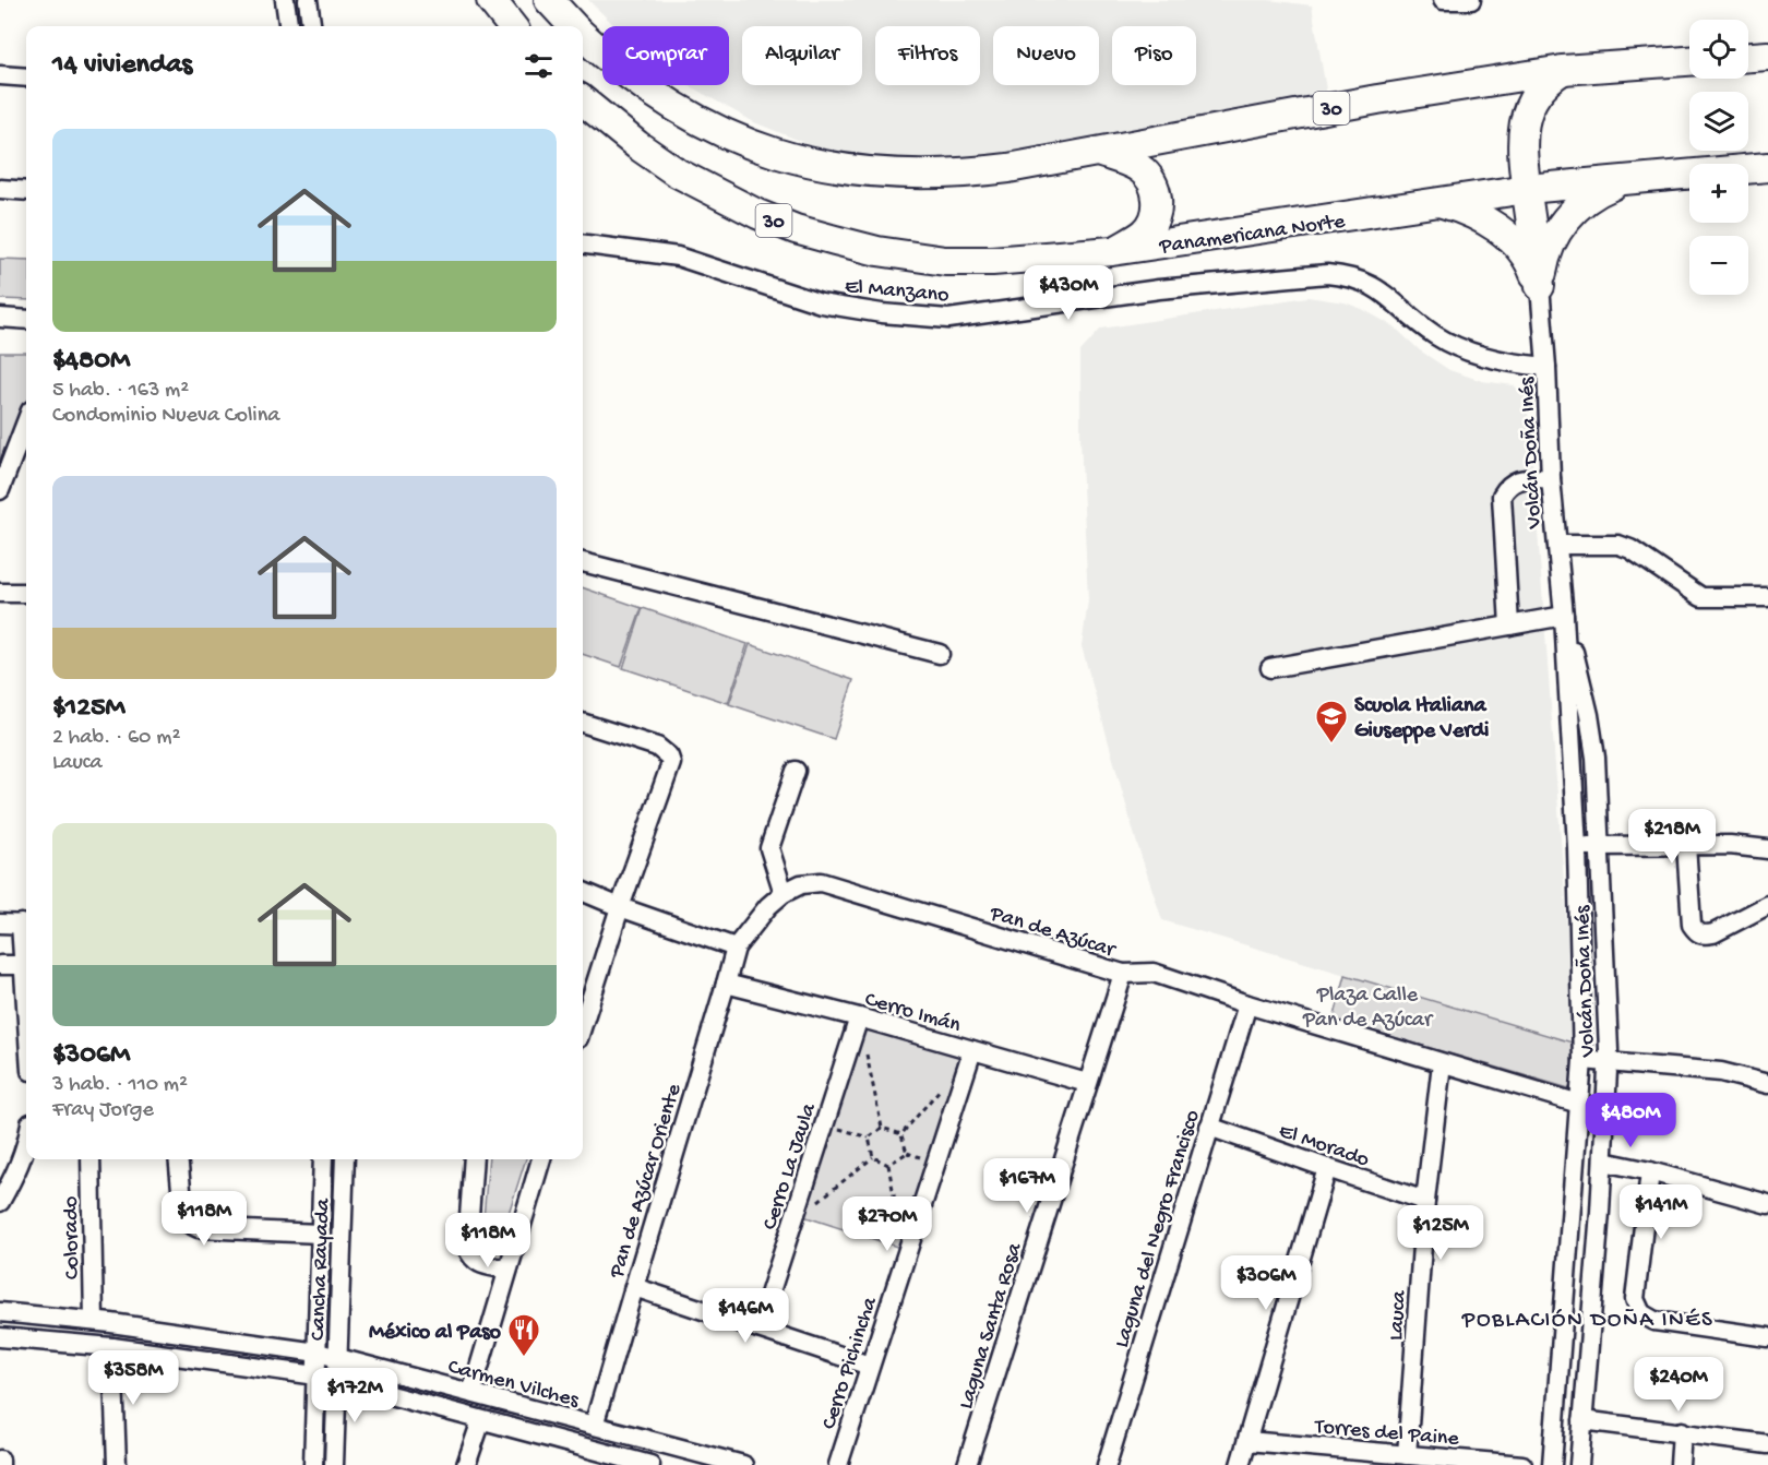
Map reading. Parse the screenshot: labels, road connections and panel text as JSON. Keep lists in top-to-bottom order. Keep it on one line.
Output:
{"streets":{"highway":["30","Panamericana Norte"],"street":["El Manzano","Volcán Doña Inés","Pan de Azúcar","Cerro Imán","El Morado","Cerro La Jaula","Pan de Azúcar Oriente","Laguna del Negro Francisco","Colorado","Cancha Rayada","Lauca","Laguna Santa Rosa","Cerro Pichincha","Carmen Vilches","Torres del Paine"]},"crossings":[["El Manzano","Volcán Doña Inés"],["Volcán Doña Inés","Pan de Azúcar"],["Pan de Azúcar","Pan de Azúcar Oriente"],["Pan de Azúcar","Laguna del Negro Francisco"],["Pan de Azúcar","Lauca"],["Pan de Azúcar","Laguna Santa Rosa"],["Cerro Imán","Cerro La Jaula"],["Cerro Imán","Pan de Azúcar Oriente"],["Cerro Imán","Laguna Santa Rosa"],["Cerro Imán","Cerro Pichincha"],["El Morado","Laguna del Negro Francisco"],["El Morado","Lauca"],["Pan de Azúcar Oriente","Carmen Vilches"],["Colorado","Carmen Vilches"],["Cancha Rayada","Carmen Vilches"],["Lauca","Torres del Paine"]],"districts":["POBLACIÓN DOÑA INÉS"],"parks":["Plaza Calle Pan de Azúcar"],"places":{"school or university":["Scuola Italiana Giuseppe Verdi"],"restaurant":["México al Paso"]},"page":{"map_buttons":["+","−"],"chip":["Comprar","Alquilar","Filtros","Nuevo","Piso"],"heading":"14 viviendas","list":[{"name":"$480M","note":"5 hab. · 163 m² · Condominio Nueva Colina"},{"name":"$125M","note":"2 hab. · 60 m² · Lauca"},{"name":"$306M","note":"3 hab. · 110 m² · Fray Jorge"}],"price":["$430M","$218M","$480M","$167M","$141M","$118M","$270M","$125M","$118M","$306M","$146M","$358M","$240M","$172M"]}}
